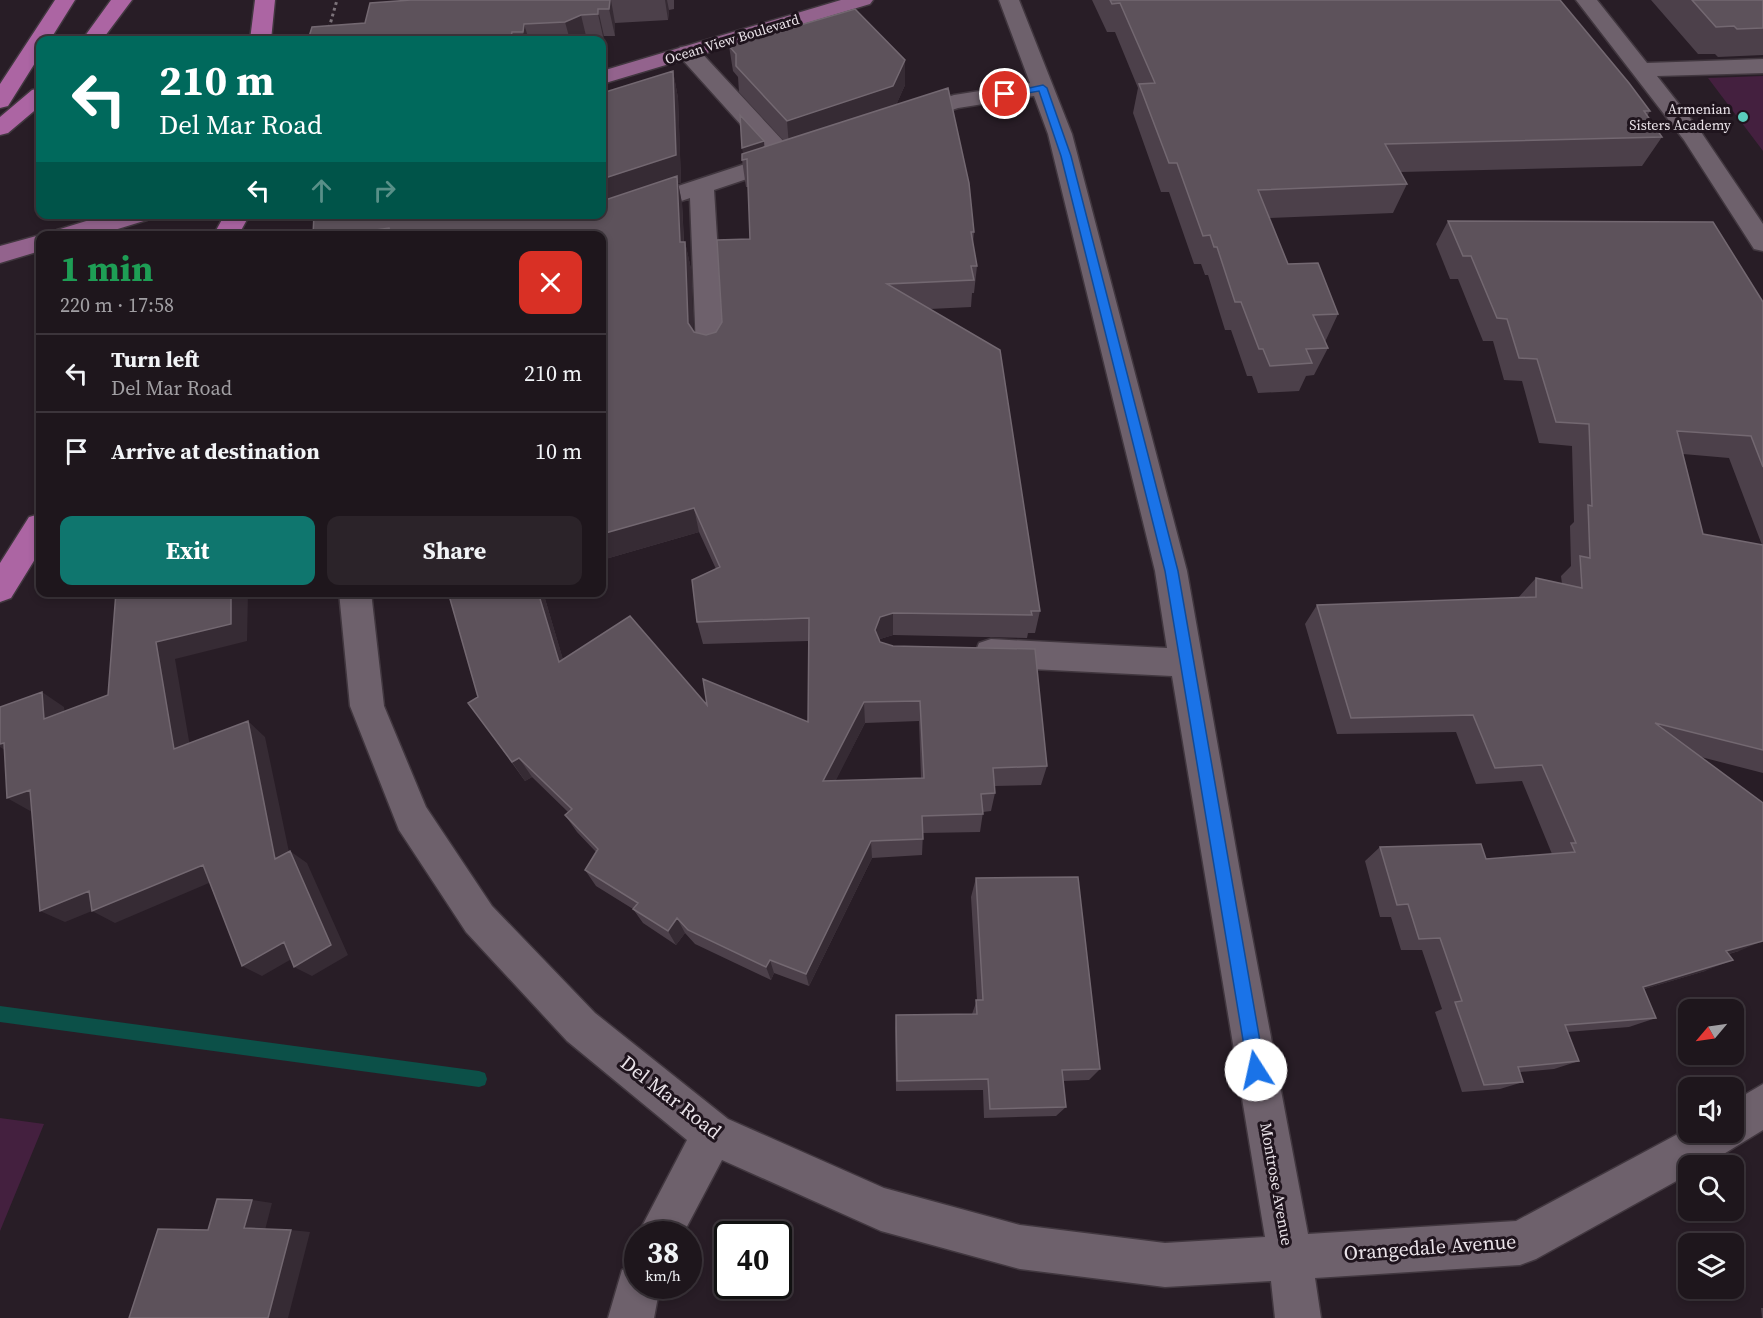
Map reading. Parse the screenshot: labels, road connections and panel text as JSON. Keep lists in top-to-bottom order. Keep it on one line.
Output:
{"streets":{"main road":["Ocean View Boulevard"],"street":["Del Mar Road","Montrose Avenue","Orangedale Avenue"]},"crossings":[["Del Mar Road","Montrose Avenue"],["Del Mar Road","Orangedale Avenue"],["Montrose Avenue","Orangedale Avenue"]],"places":["Armenian Sisters Academy"],"north":"bottom left","page":{"turn":["210 m","Del Mar Road"],"heading":["1 min","220 m · 17:58"],"list":[{"name":"Turn left","note":"Del Mar Road","value":"210 m"},{"name":"Arrive at destination","value":"10 m"}],"buttons":["Exit","Share"],"speed":"38 km/h","limit":"40"}}
